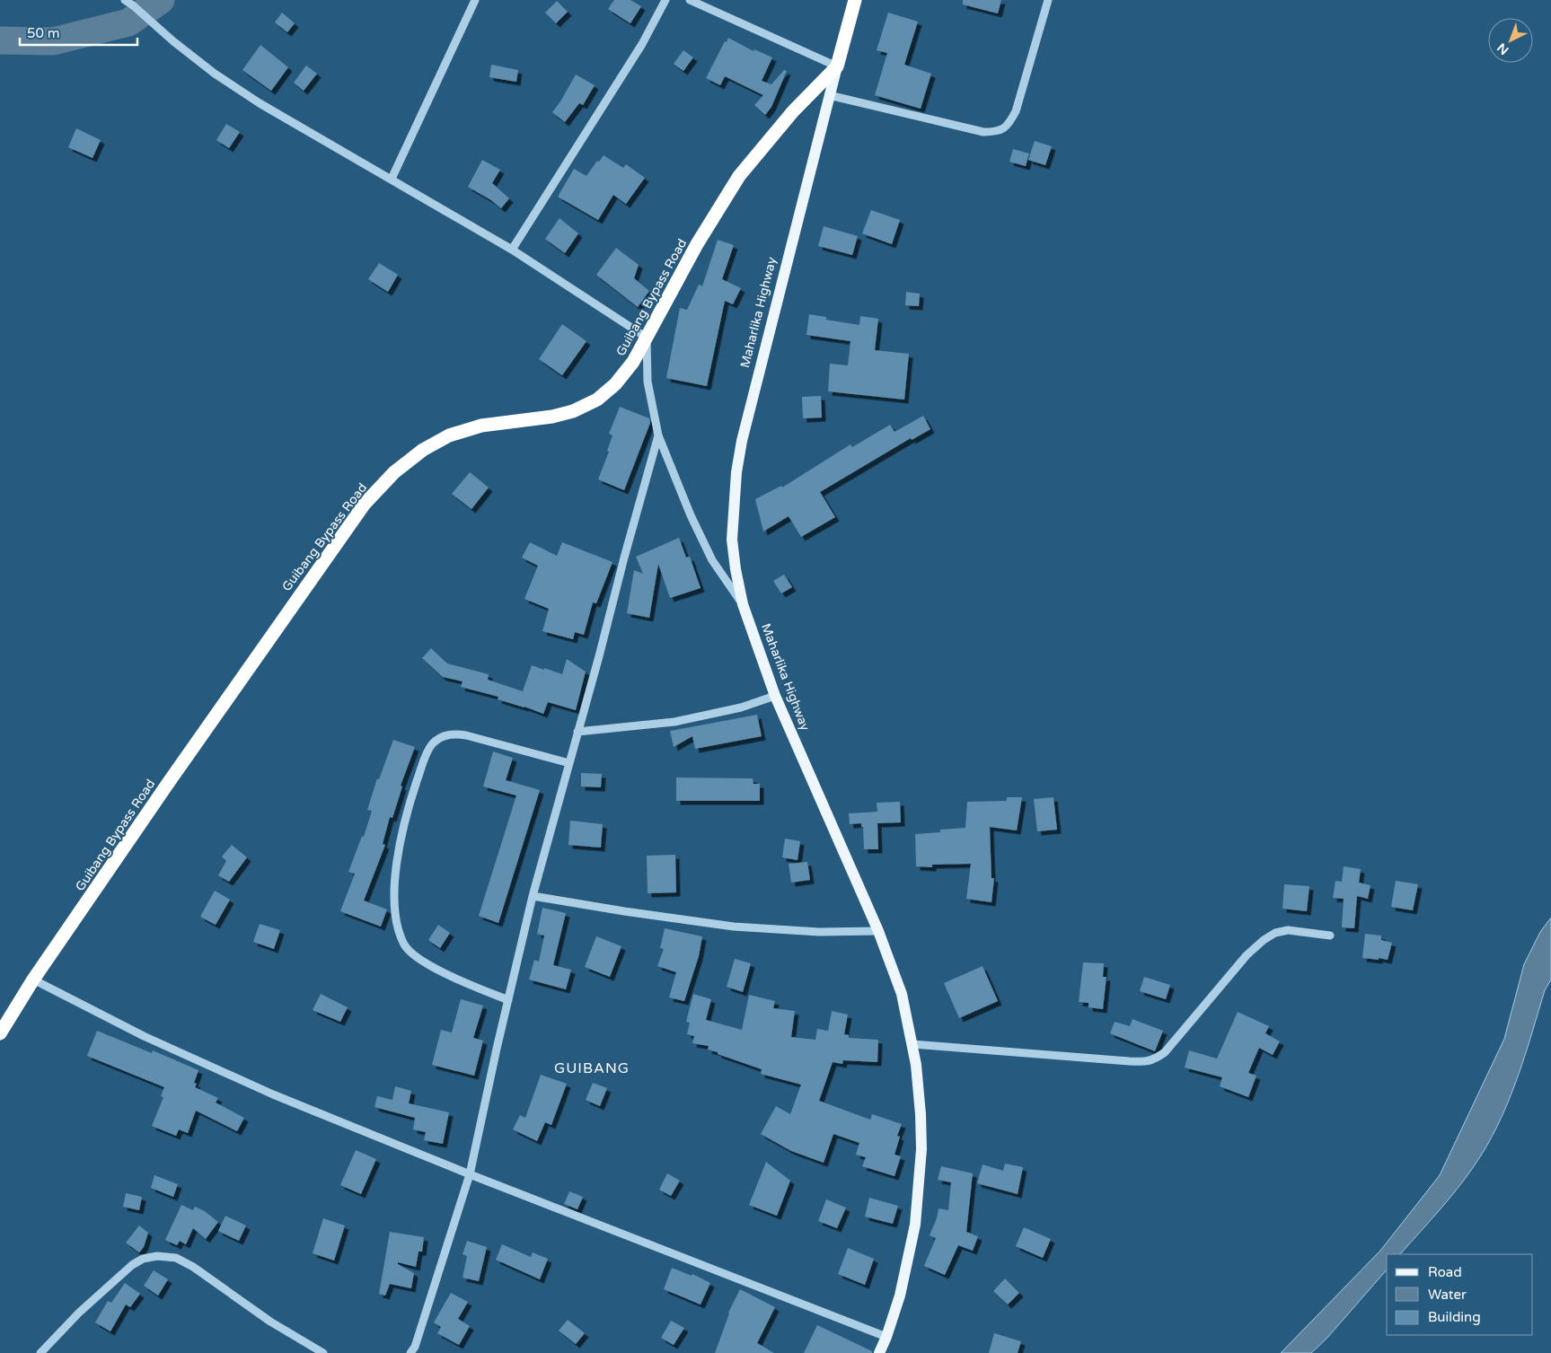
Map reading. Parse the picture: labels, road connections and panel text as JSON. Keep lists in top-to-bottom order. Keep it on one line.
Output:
{"streets":{"highway":["Guibang Bypass Road","Maharlika Highway"]},"crossings":[["Guibang Bypass Road","Maharlika Highway"]],"districts":["GUIBANG"],"legend":["Road","Water","Building"],"scale_bar":"50 m","north":"bottom left"}
